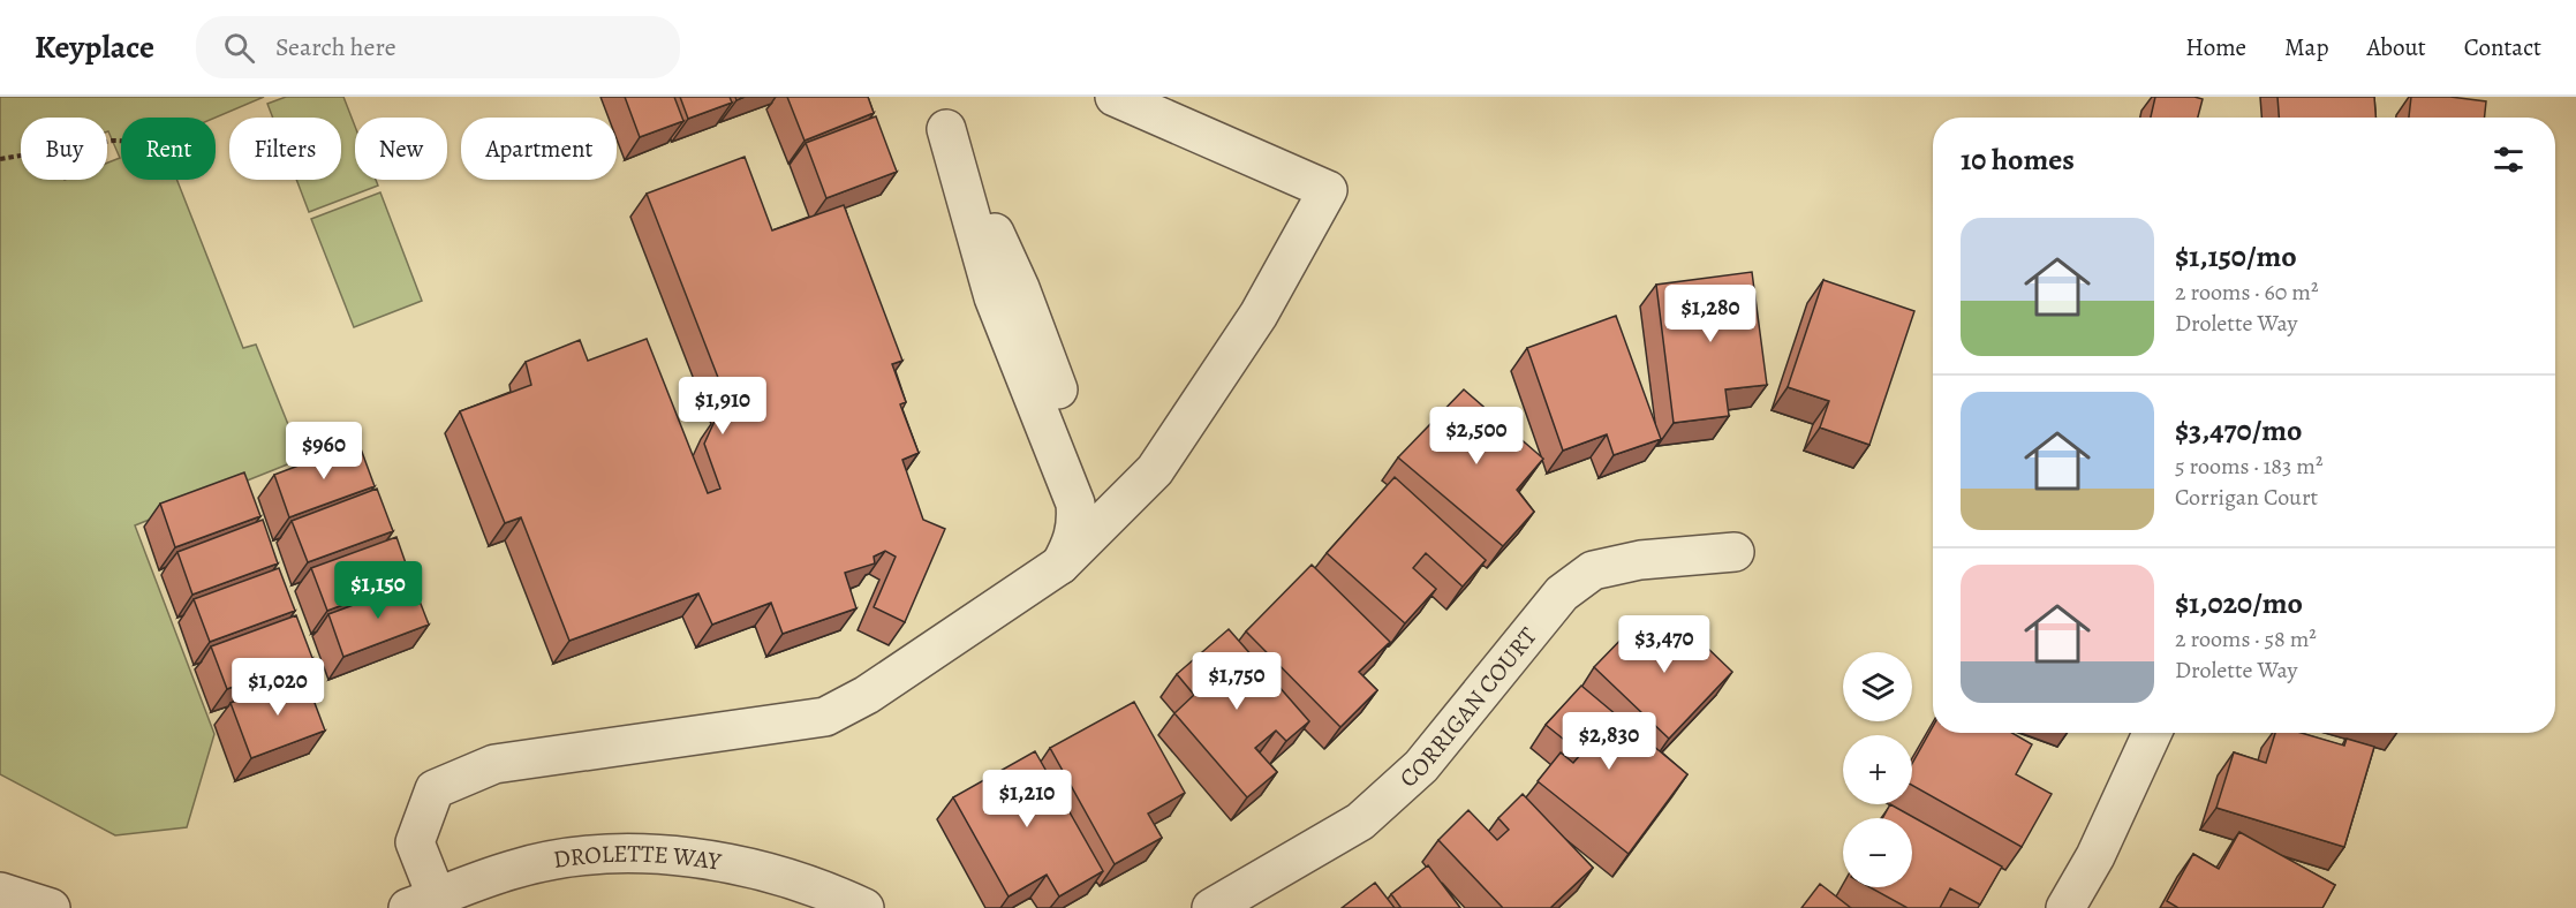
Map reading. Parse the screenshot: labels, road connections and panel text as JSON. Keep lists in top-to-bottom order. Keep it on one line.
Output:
{"streets":{"street":["CORRIGAN COURT","DROLETTE WAY"]},"page":{"header":"Keyplace","search":"Search here","nav":["Home","Map","About","Contact"],"chip":["Buy","Rent","Filters","New","Apartment"],"heading":"10 homes","list":[{"name":"$1,150/mo","note":"2 rooms · 60 m² · Drolette Way"},{"name":"$3,470/mo","note":"5 rooms · 183 m² · Corrigan Court"},{"name":"$1,020/mo","note":"2 rooms · 58 m² · Drolette Way"}],"price":["$1,280","$1,910","$2,500","$960","$1,150","$3,470","$1,750","$1,020","$2,830","$1,210"],"map_buttons":["+","−"]}}
